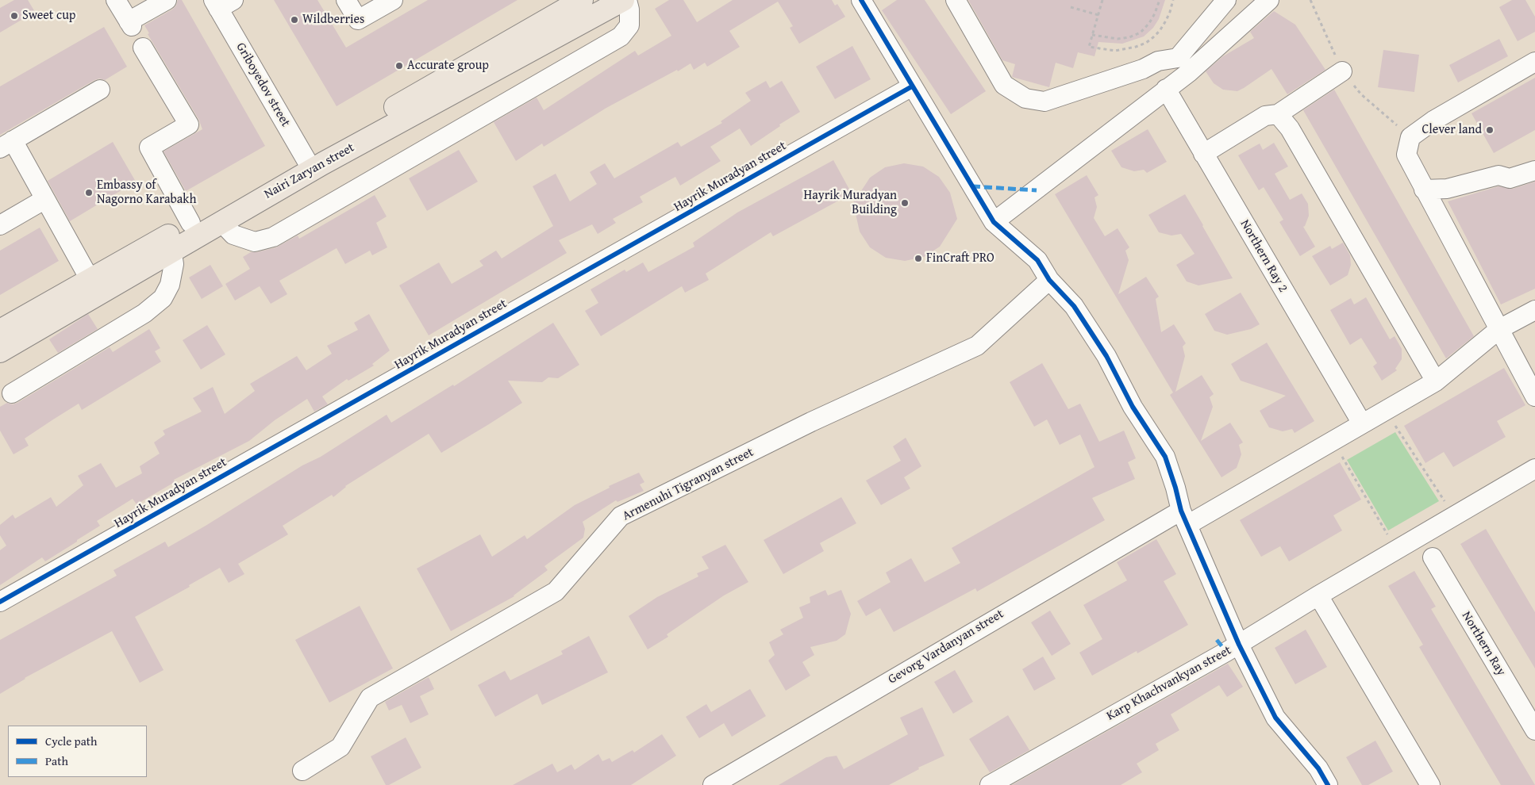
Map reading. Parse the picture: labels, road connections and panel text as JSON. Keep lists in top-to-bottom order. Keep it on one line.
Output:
{"streets":{"main road":["Nairi Zaryan street"],"street":["Griboyedov street","Hayrik Muradyan street","Northern Ray 2","Armenuhi Tigranyan street","Northern Ray","Gevorg Vardanyan street","Karp Khachvankyan street"]},"crossings":[["Griboyedov street","Nairi Zaryan street"],["Northern Ray 2","Gevorg Vardanyan street"]],"places":["Sweet cup","Wildberries","Accurate group","Clever land","Embassy of Nagorno Karabakh","Hayrik Muradyan Building","FinCraft PRO"],"legend":["Cycle path","Path"]}
